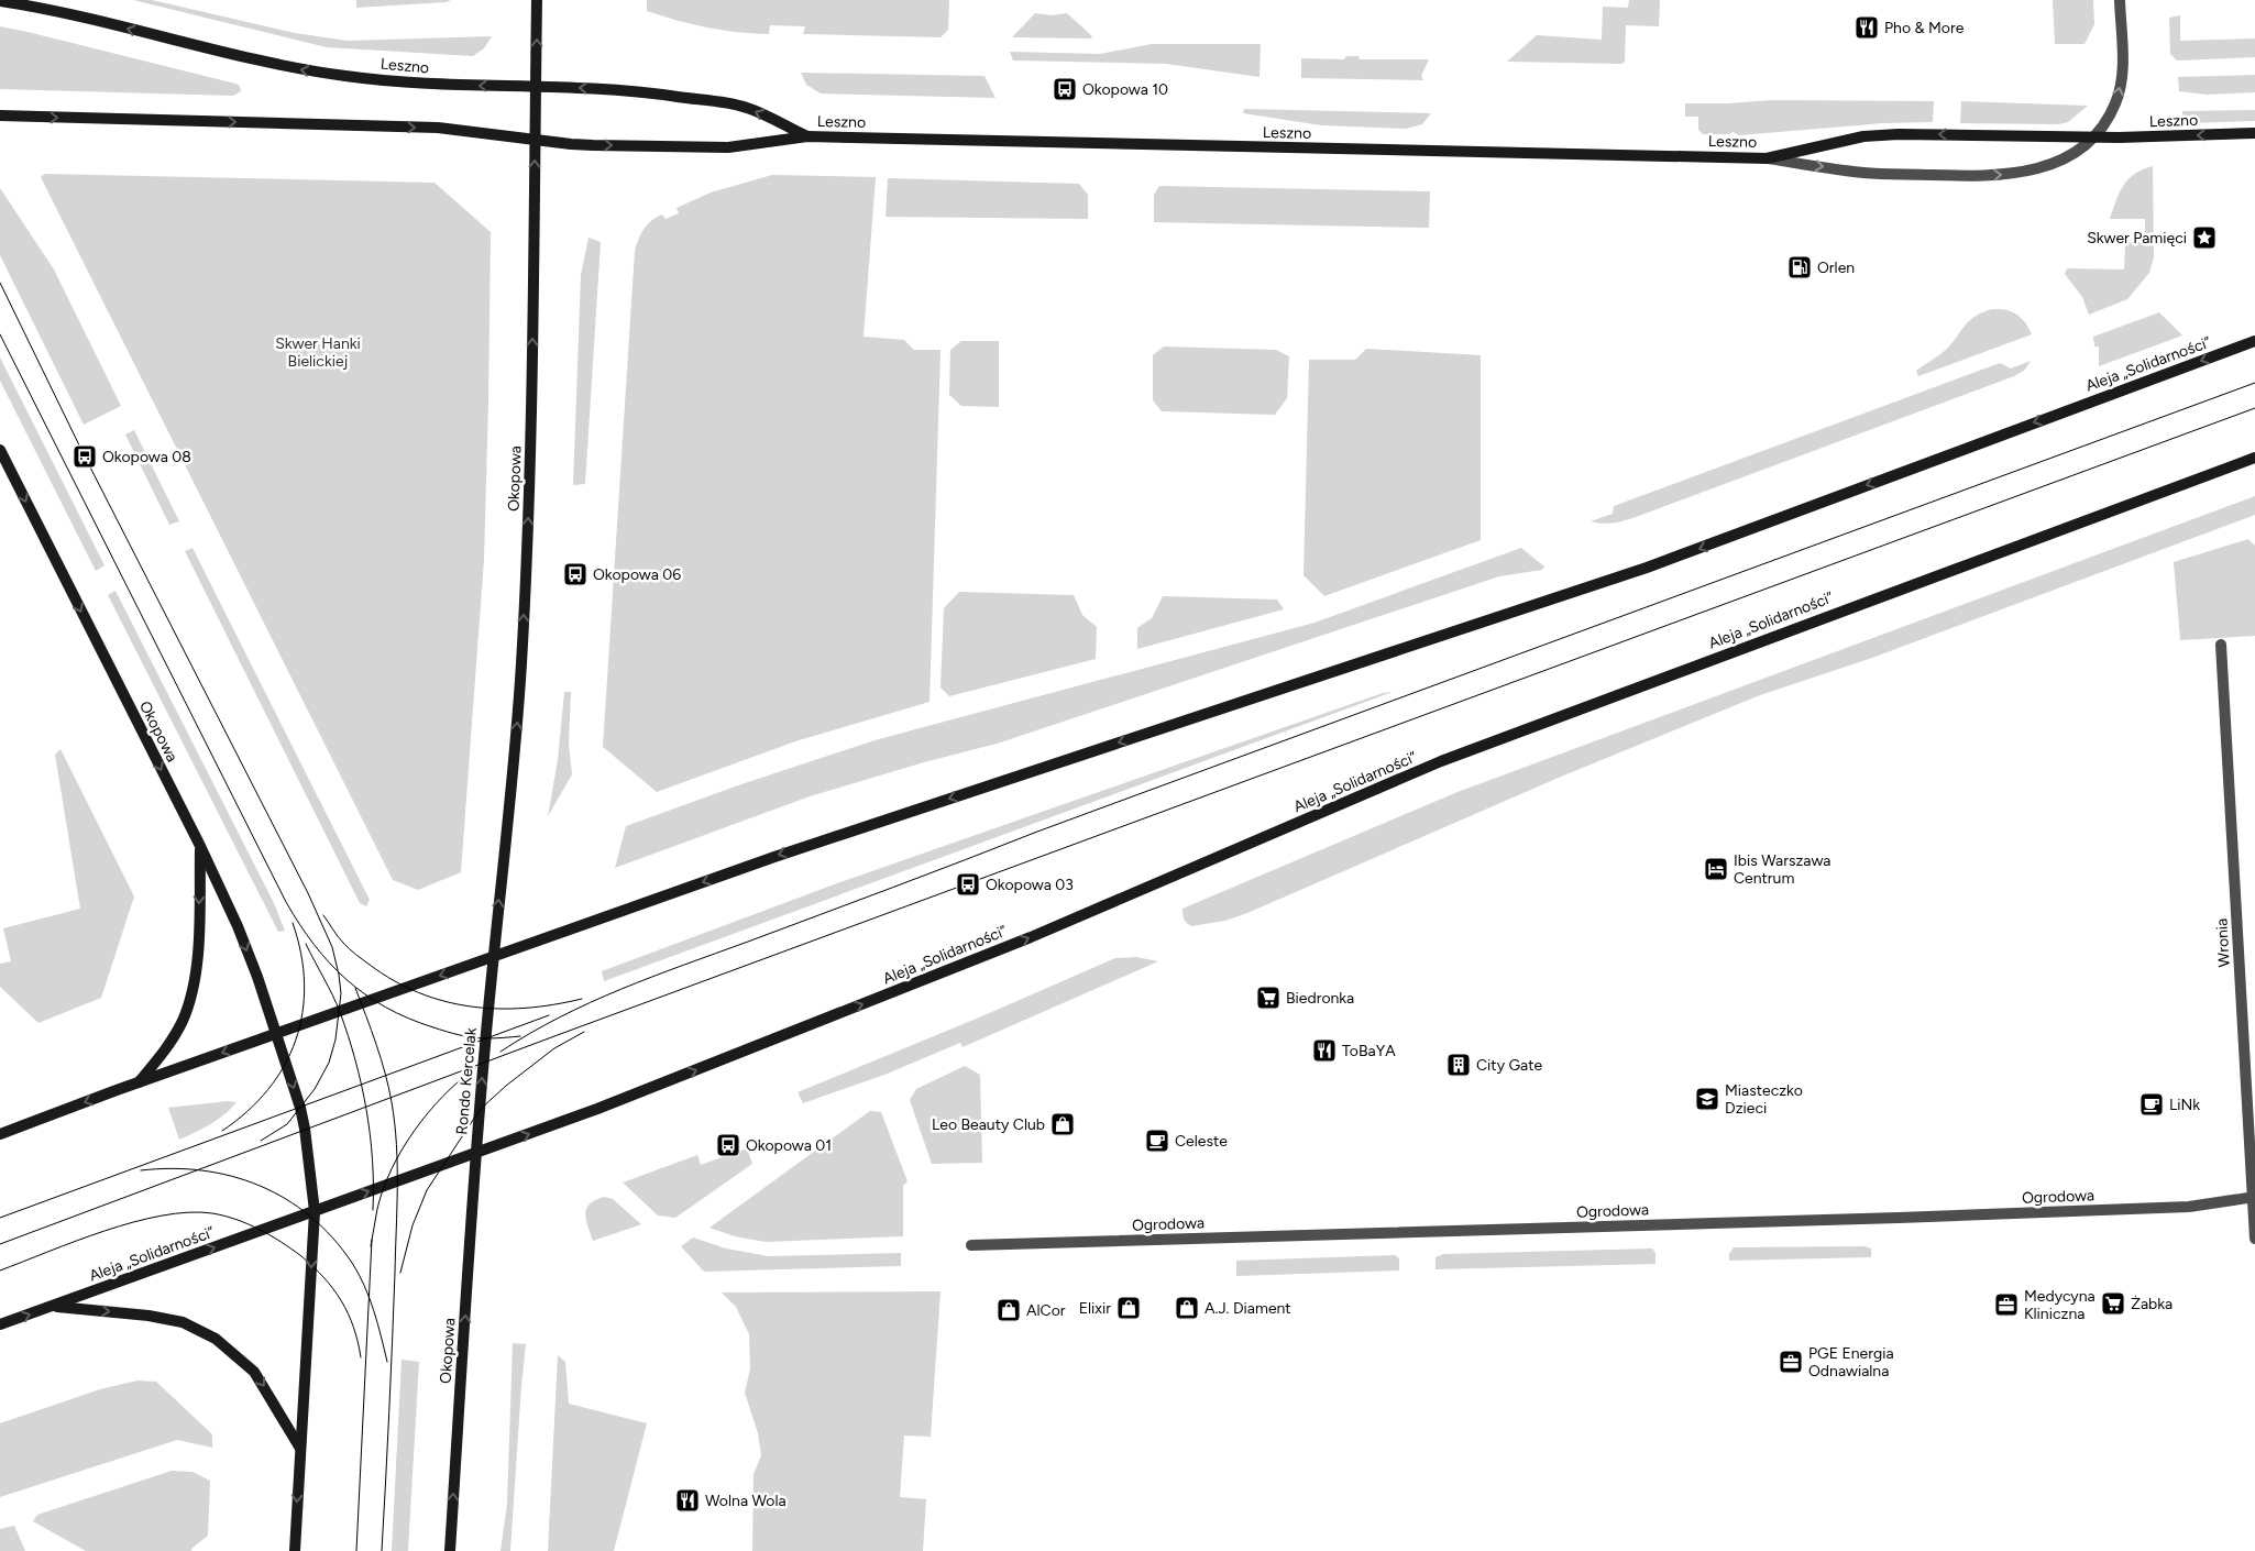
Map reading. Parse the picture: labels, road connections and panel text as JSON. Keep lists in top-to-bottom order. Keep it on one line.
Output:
{"streets":{"main road":["Leszno","Aleja „Solidarności”","Okopowa","Rondo Kercelak"],"street":["Wronia","Ogrodowa"]},"crossings":[["Leszno","Okopowa"],["Aleja „Solidarności”","Okopowa"],["Aleja „Solidarności”","Rondo Kercelak"],["Okopowa","Rondo Kercelak"],["Wronia","Ogrodowa"]],"one_way":["Rondo Kercelak"],"parks":["Skwer Hanki Bielickiej"],"places":{"restaurant":["Pho & More","ToBaYA","Wolna Wola"],"bus stop":["Okopowa 10","Okopowa 08","Okopowa 06","Okopowa 03","Okopowa 01"],"place":["Skwer Pamięci"],"fuel station":["Orlen"],"hotel":["Ibis Warszawa Centrum"],"supermarket":["Biedronka","Żabka"],"building":["City Gate"],"school or university":["Miasteczko Dzieci"],"cafe":["LiNk","Celeste"],"shop":["Leo Beauty Club","Elixir","A.J. Diament","AlCor"],"office":["Medycyna Kliniczna","PGE Energia Odnawialna"]}}
